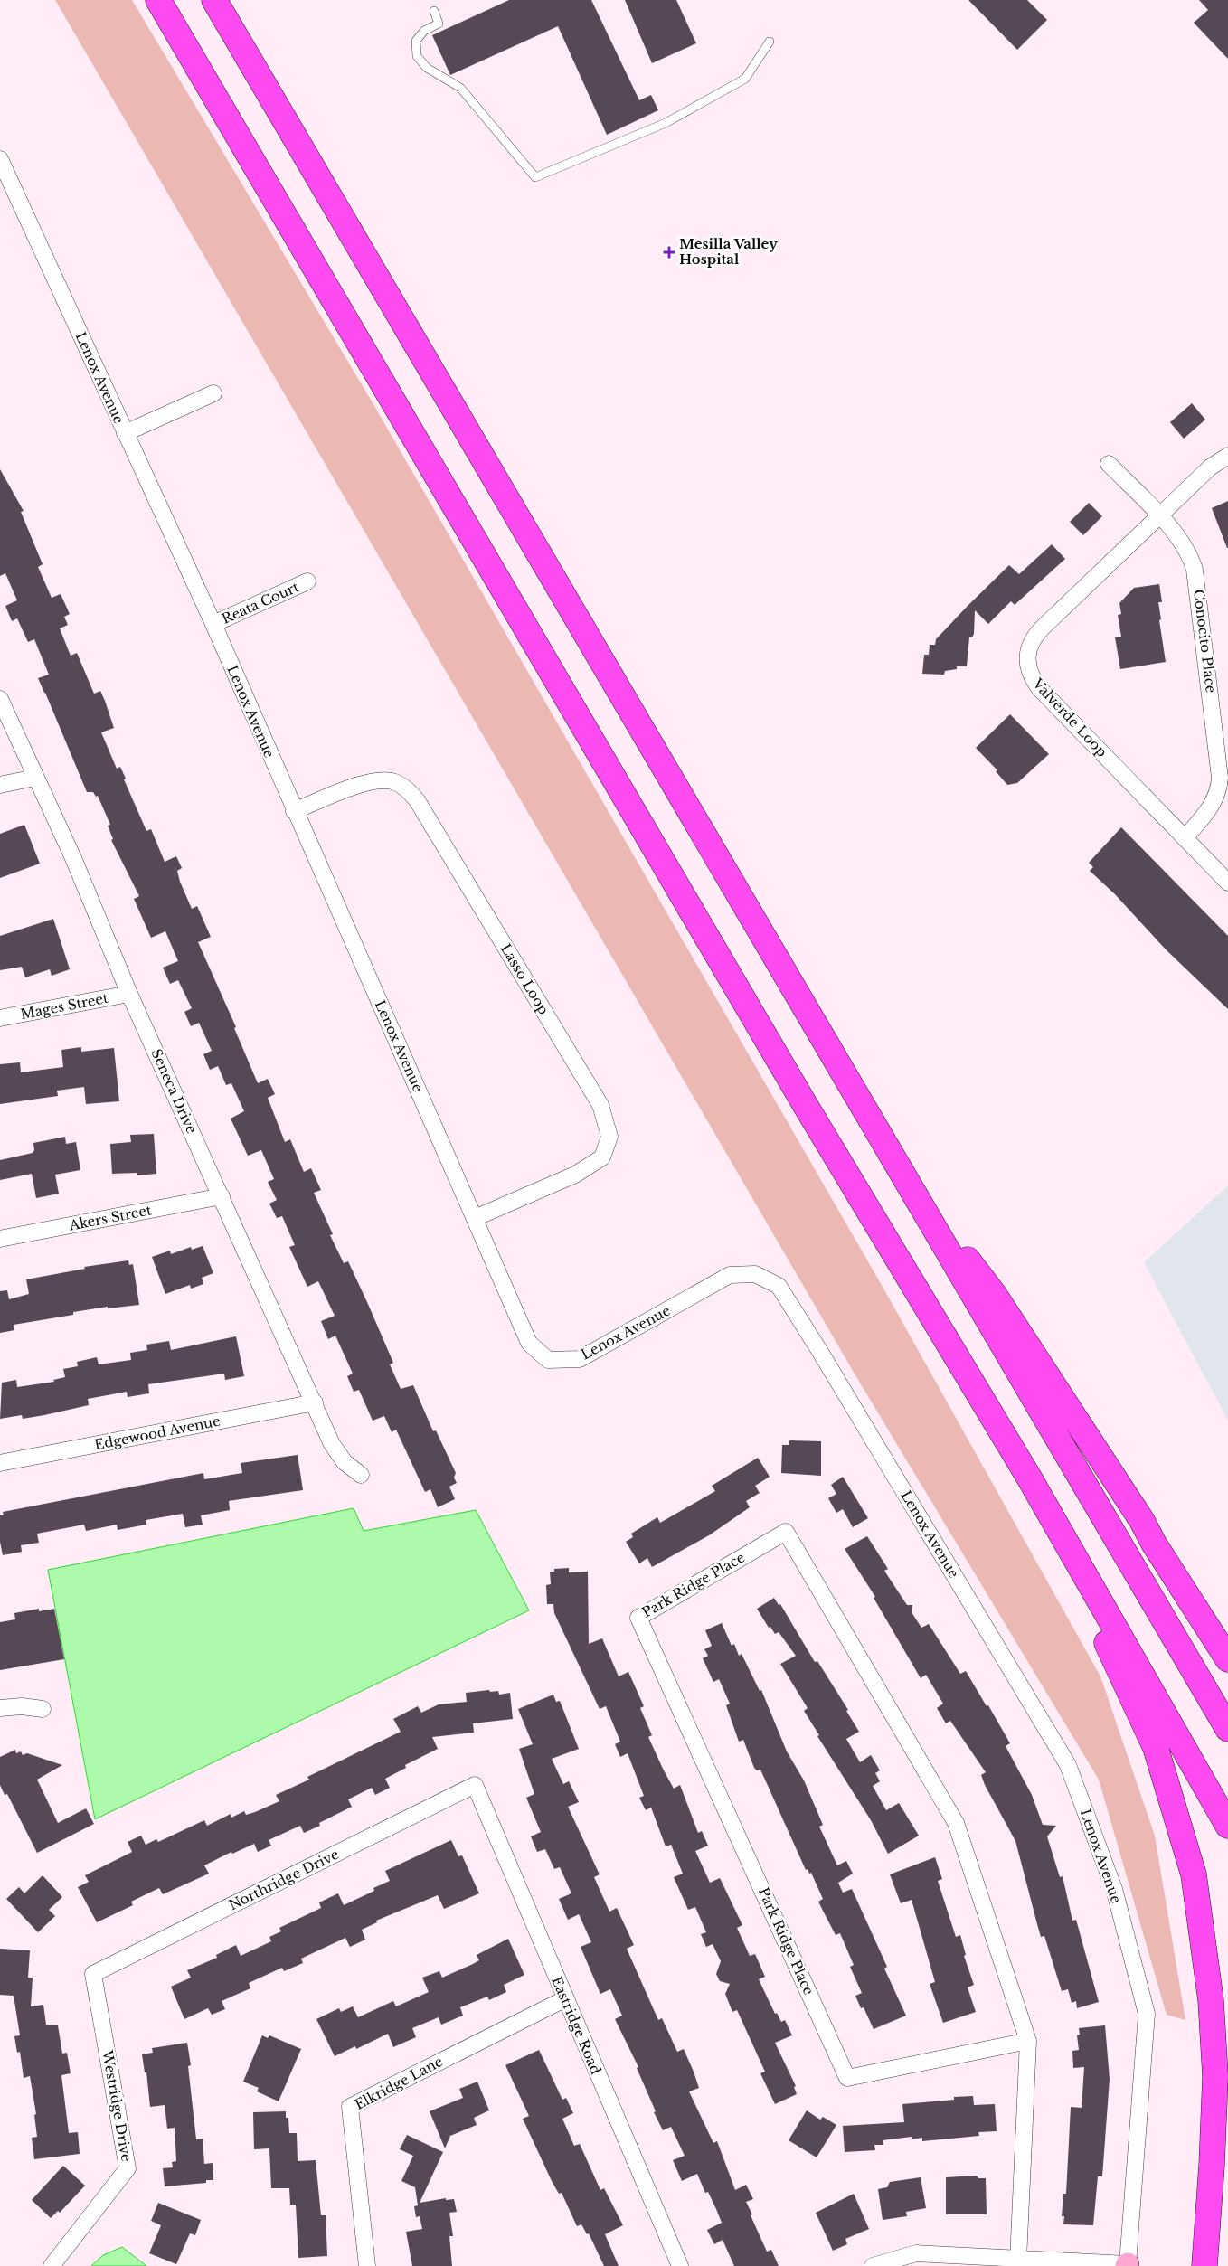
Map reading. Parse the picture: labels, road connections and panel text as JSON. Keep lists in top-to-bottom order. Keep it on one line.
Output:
{"streets":{"street":["Lenox Avenue","Reata Court","Conocito Place","Valverde Loop","Lasso Loop","Mages Street","Seneca Drive","Akers Street","Edgewood Avenue","Park Ridge Place","Northridge Drive","Eastridge Road","Elkridge Lane","Westridge Drive"]},"crossings":[["Lenox Avenue","Reata Court"],["Lenox Avenue","Lasso Loop"],["Conocito Place","Valverde Loop"],["Mages Street","Seneca Drive"],["Seneca Drive","Akers Street"],["Seneca Drive","Edgewood Avenue"],["Northridge Drive","Eastridge Road"],["Northridge Drive","Westridge Drive"],["Eastridge Road","Elkridge Lane"]],"places":{"health":["Mesilla Valley Hospital"]}}
